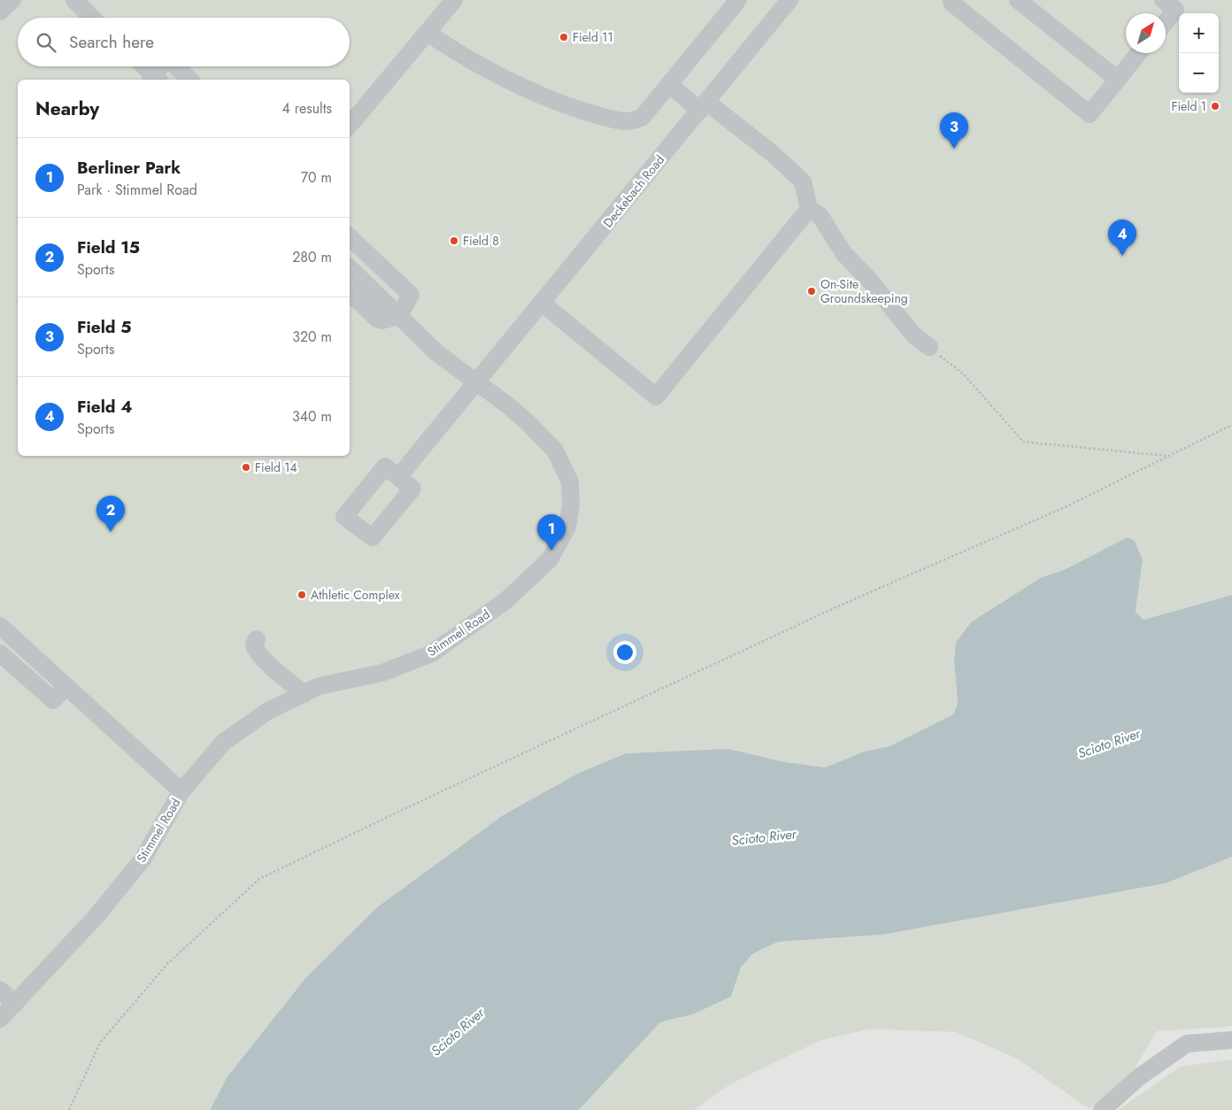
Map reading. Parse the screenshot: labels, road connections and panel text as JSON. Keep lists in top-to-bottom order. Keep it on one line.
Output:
{"streets":{"street":["Deckebach Road","Stimmel Road"]},"crossings":[["Deckebach Road","Stimmel Road"]],"water":["Scioto River"],"places":["Field 11","Field 1","Field 8","On-Site Groundskeeping","Field 14","Athletic Complex"],"north":"top right","page":{"map_buttons":["+","−"],"search":"Search here","heading":["Nearby","4 results"],"pins":["3","4","2","1"],"list":[{"mark":"1","name":"Berliner Park","note":"Park · Stimmel Road","value":"70 m"},{"mark":"2","name":"Field 15","note":"Sports","value":"280 m"},{"mark":"3","name":"Field 5","note":"Sports","value":"320 m"},{"mark":"4","name":"Field 4","note":"Sports","value":"340 m"}]}}
